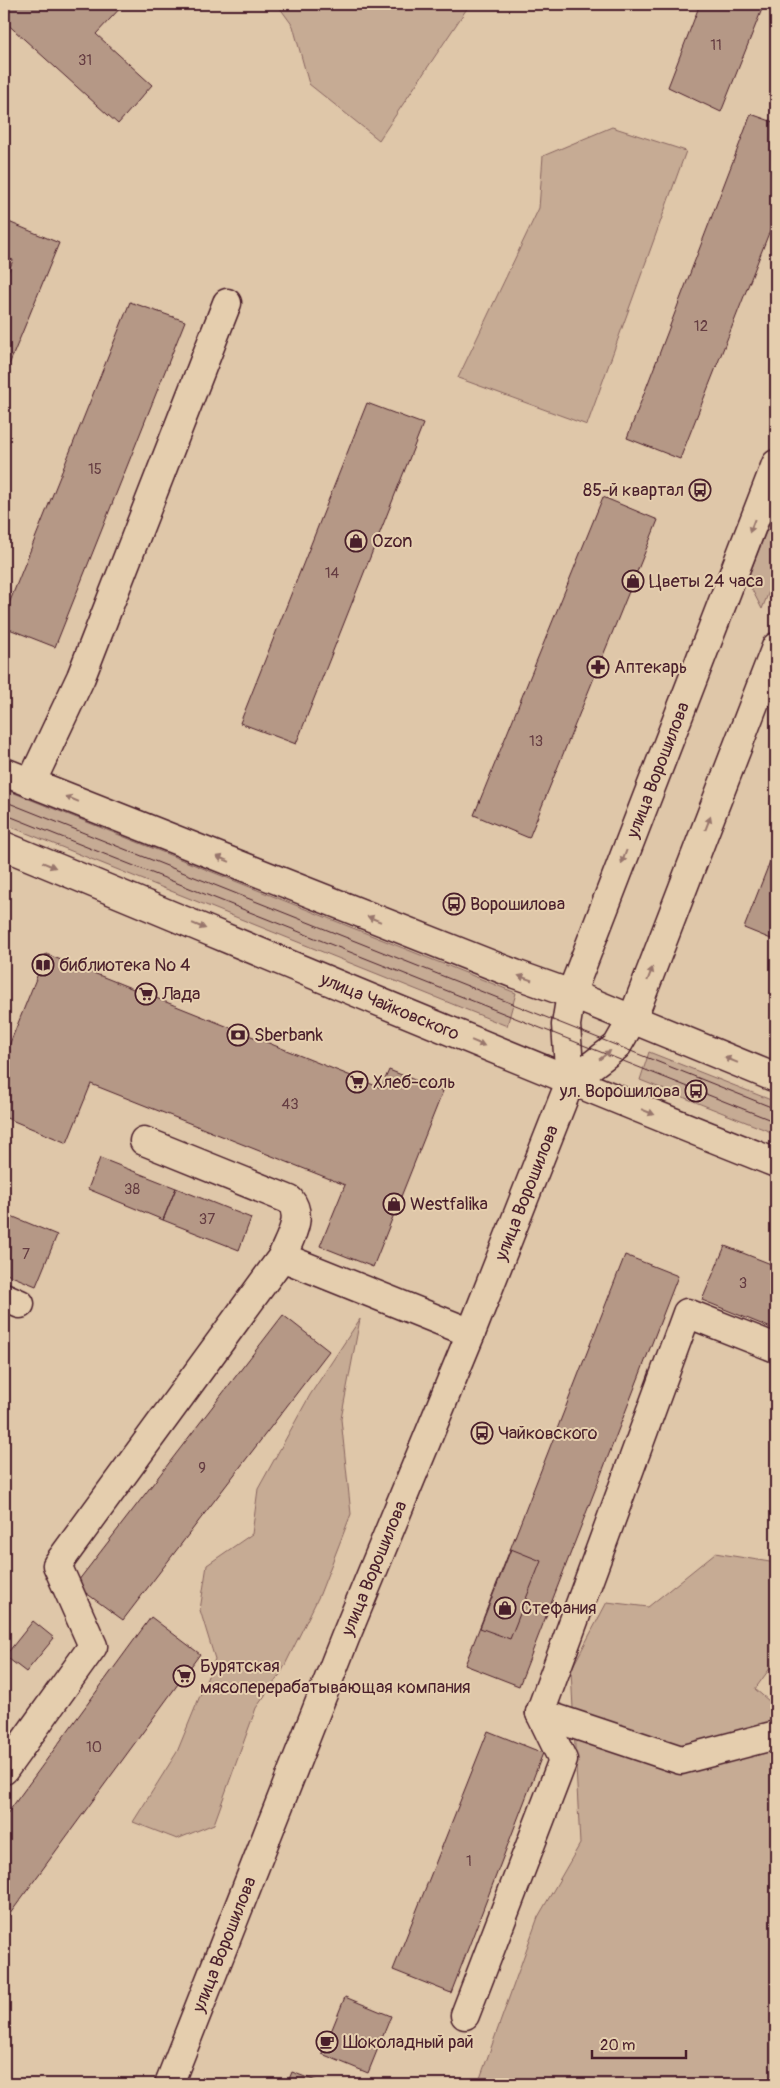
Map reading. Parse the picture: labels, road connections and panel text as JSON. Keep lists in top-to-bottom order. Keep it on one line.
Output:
{"streets":{"street":["улица Ворошилова","улица Чайковского"]},"crossings":[["улица Ворошилова","улица Чайковского"]],"places":{"bus stop":["85-й квартал","Ворошилова","ул. Ворошилова","Чайковского"],"shop":["Ozon","Цветы 24 часа","Westfalika","Стефания"],"pharmacy":["Аптекарь"],"library":["библиотека № 4"],"supermarket":["Лада","Хлеб-соль","Бурятская мясоперерабатывающая компания"],"bank":["Sberbank"],"cafe":["Шоколадный рай"]},"house_numbers":["11","31","12","15","14","13","43","38","37","7","3","9","10","1"],"scale_bar":"20 m"}
